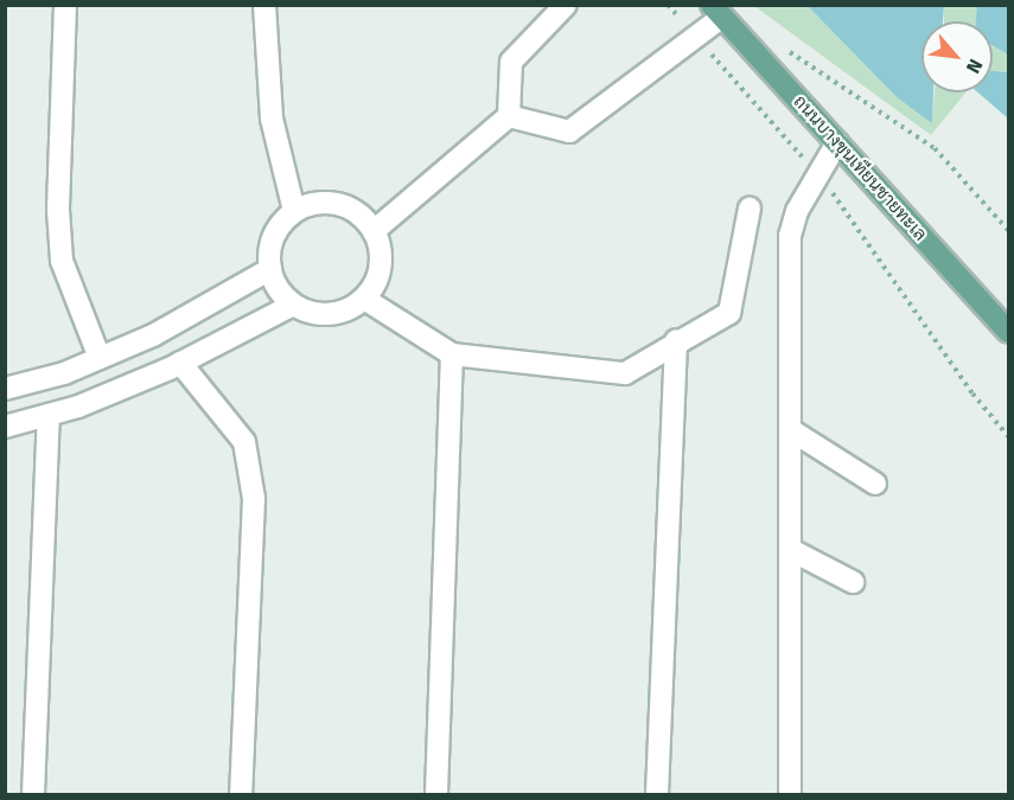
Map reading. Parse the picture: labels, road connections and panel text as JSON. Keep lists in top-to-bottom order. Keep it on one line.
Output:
{"streets":{"main road":["ถนนบางขุนเทียนชายทะเล"]},"north":"bottom right"}
